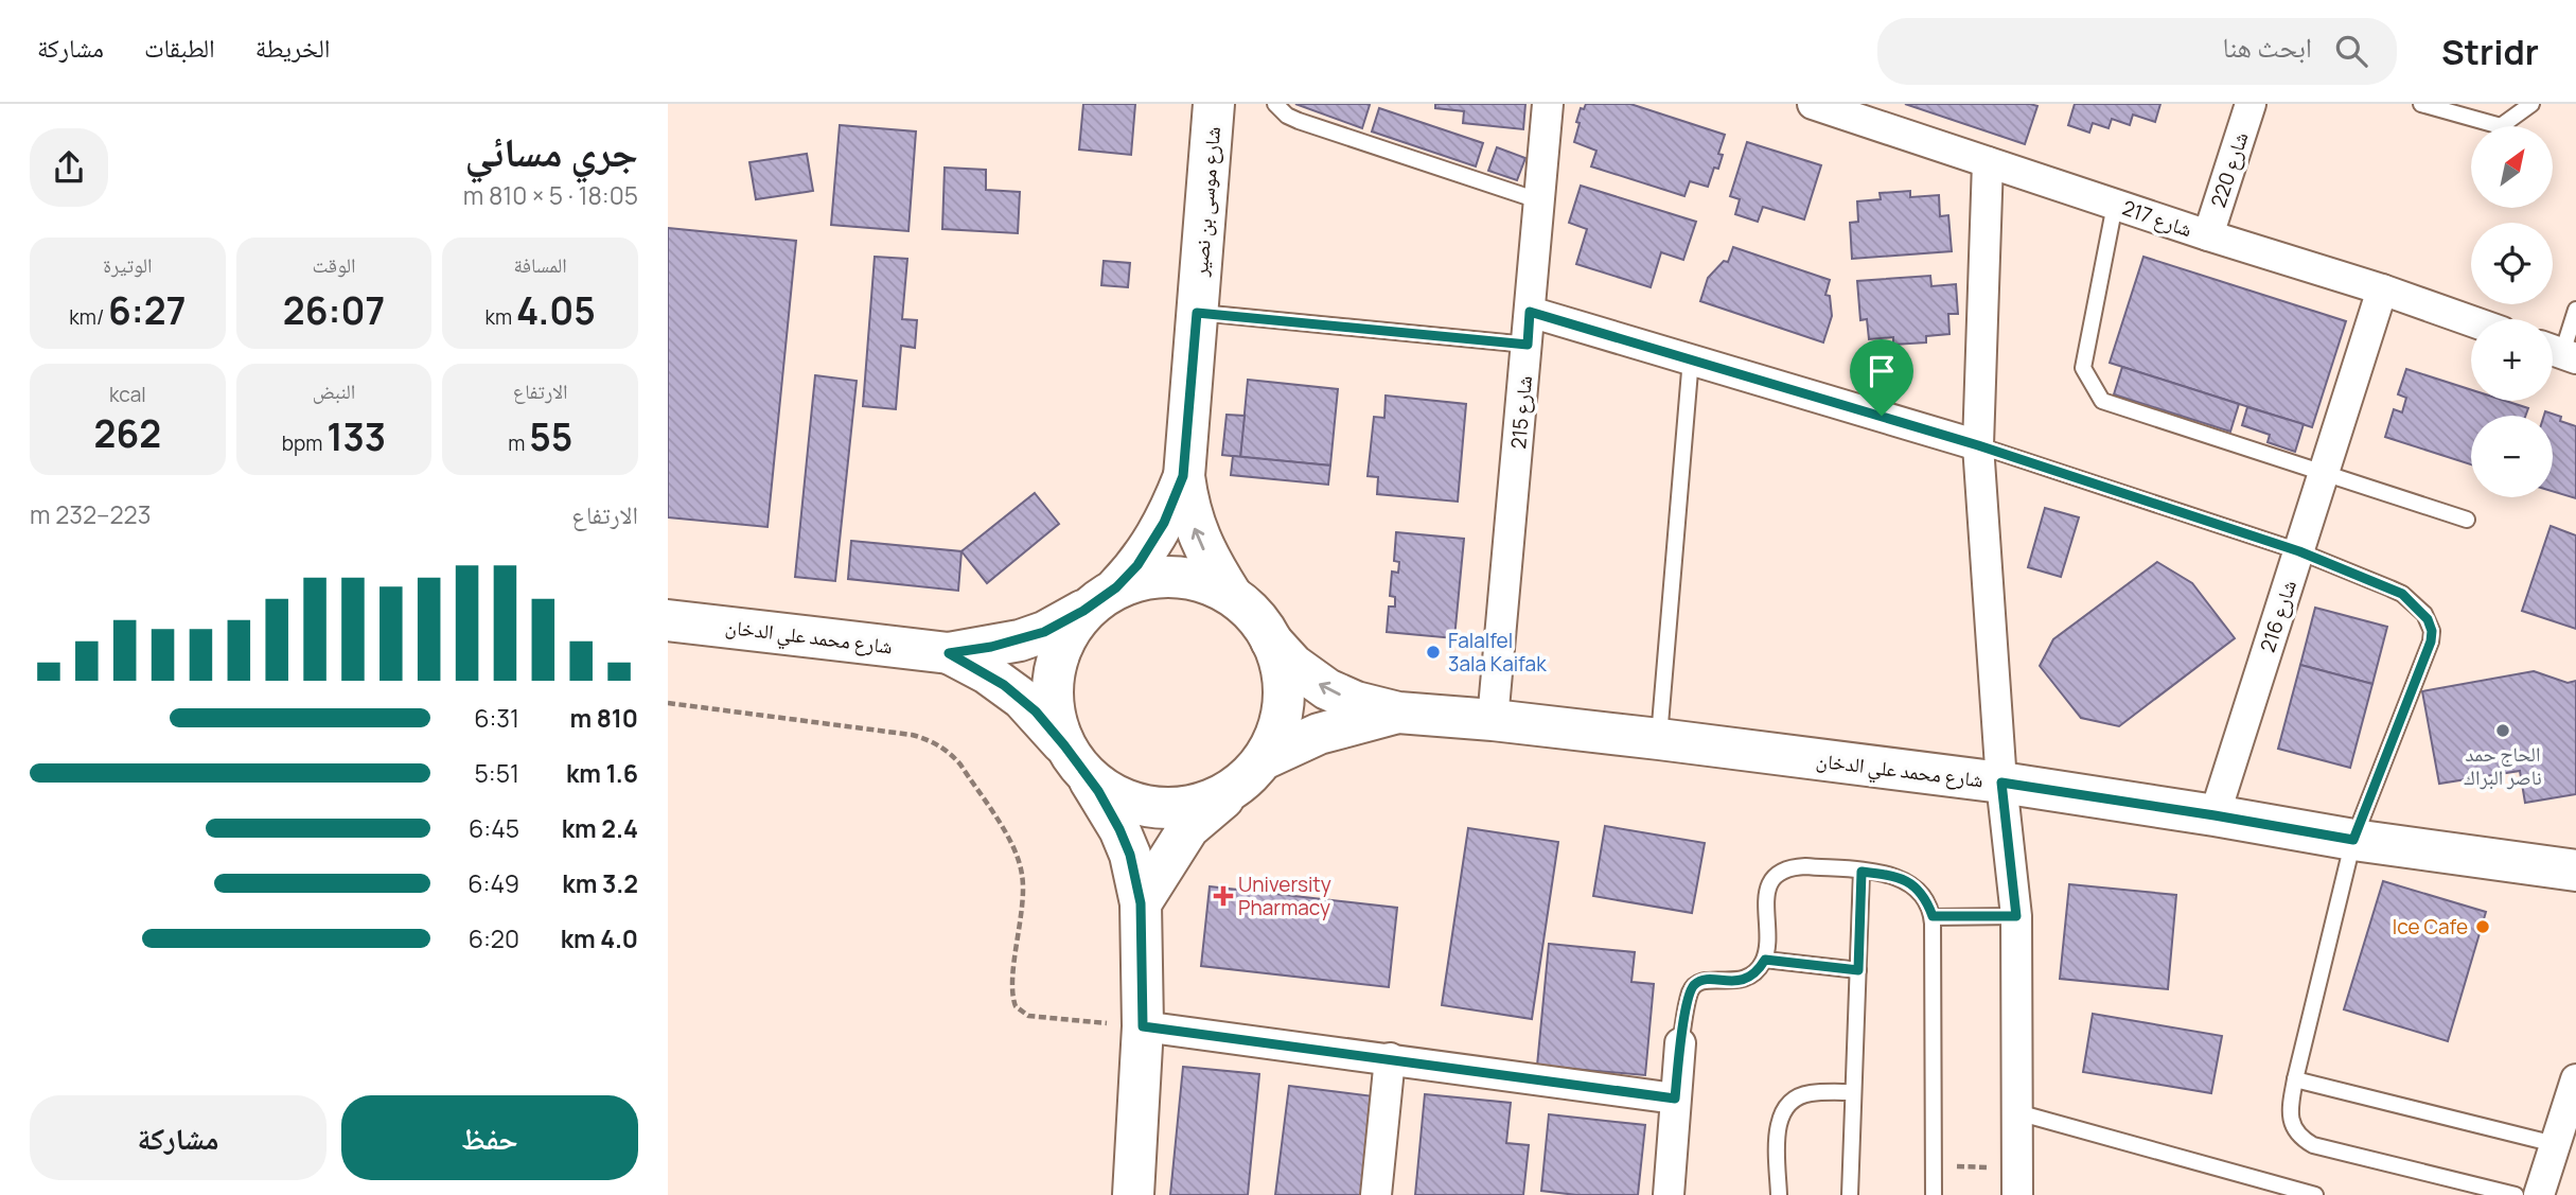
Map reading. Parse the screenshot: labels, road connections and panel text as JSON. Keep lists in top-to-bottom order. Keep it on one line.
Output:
{"streets":{"street":["شارع 220","شارع موسى بن نصير","شارع 217","شارع 215","شارع 216","شارع محمد علي الدخان"]},"crossings":[["شارع 220","شارع 217"],["شارع موسى بن نصير","شارع محمد علي الدخان"],["شارع 217","شارع 216"],["شارع 215","شارع محمد علي الدخان"],["شارع 216","شارع محمد علي الدخان"]],"places":{"other":["Falalfel 3ala Kaifak","الحاج حمد ناصر البراك","Ice Cafe"],"health":["University Pharmacy"]},"north":"top right","page":{"header":"Stridr","search":"ابحث هنا","nav":["الخريطة","الطبقات","مشاركة"],"heading":["جري مسائي","18:05 · 5 × 810 m"],"map_buttons":["+","−"],"stats":[["المسافة","4.05 km"],["الوقت","26:07"],["الوتيرة","6:27 /km"],["الارتفاع","55 m"],["النبض","133 bpm"],["kcal","262"]],"chart":["الارتفاع","223–232 m"],"list":[{"name":"810 m","note":"6:31"},{"name":"1.6 km","note":"5:51"},{"name":"2.4 km","note":"6:45"},{"name":"3.2 km","note":"6:49"},{"name":"4.0 km","note":"6:20"}],"buttons":["حفظ","مشاركة"]}}
